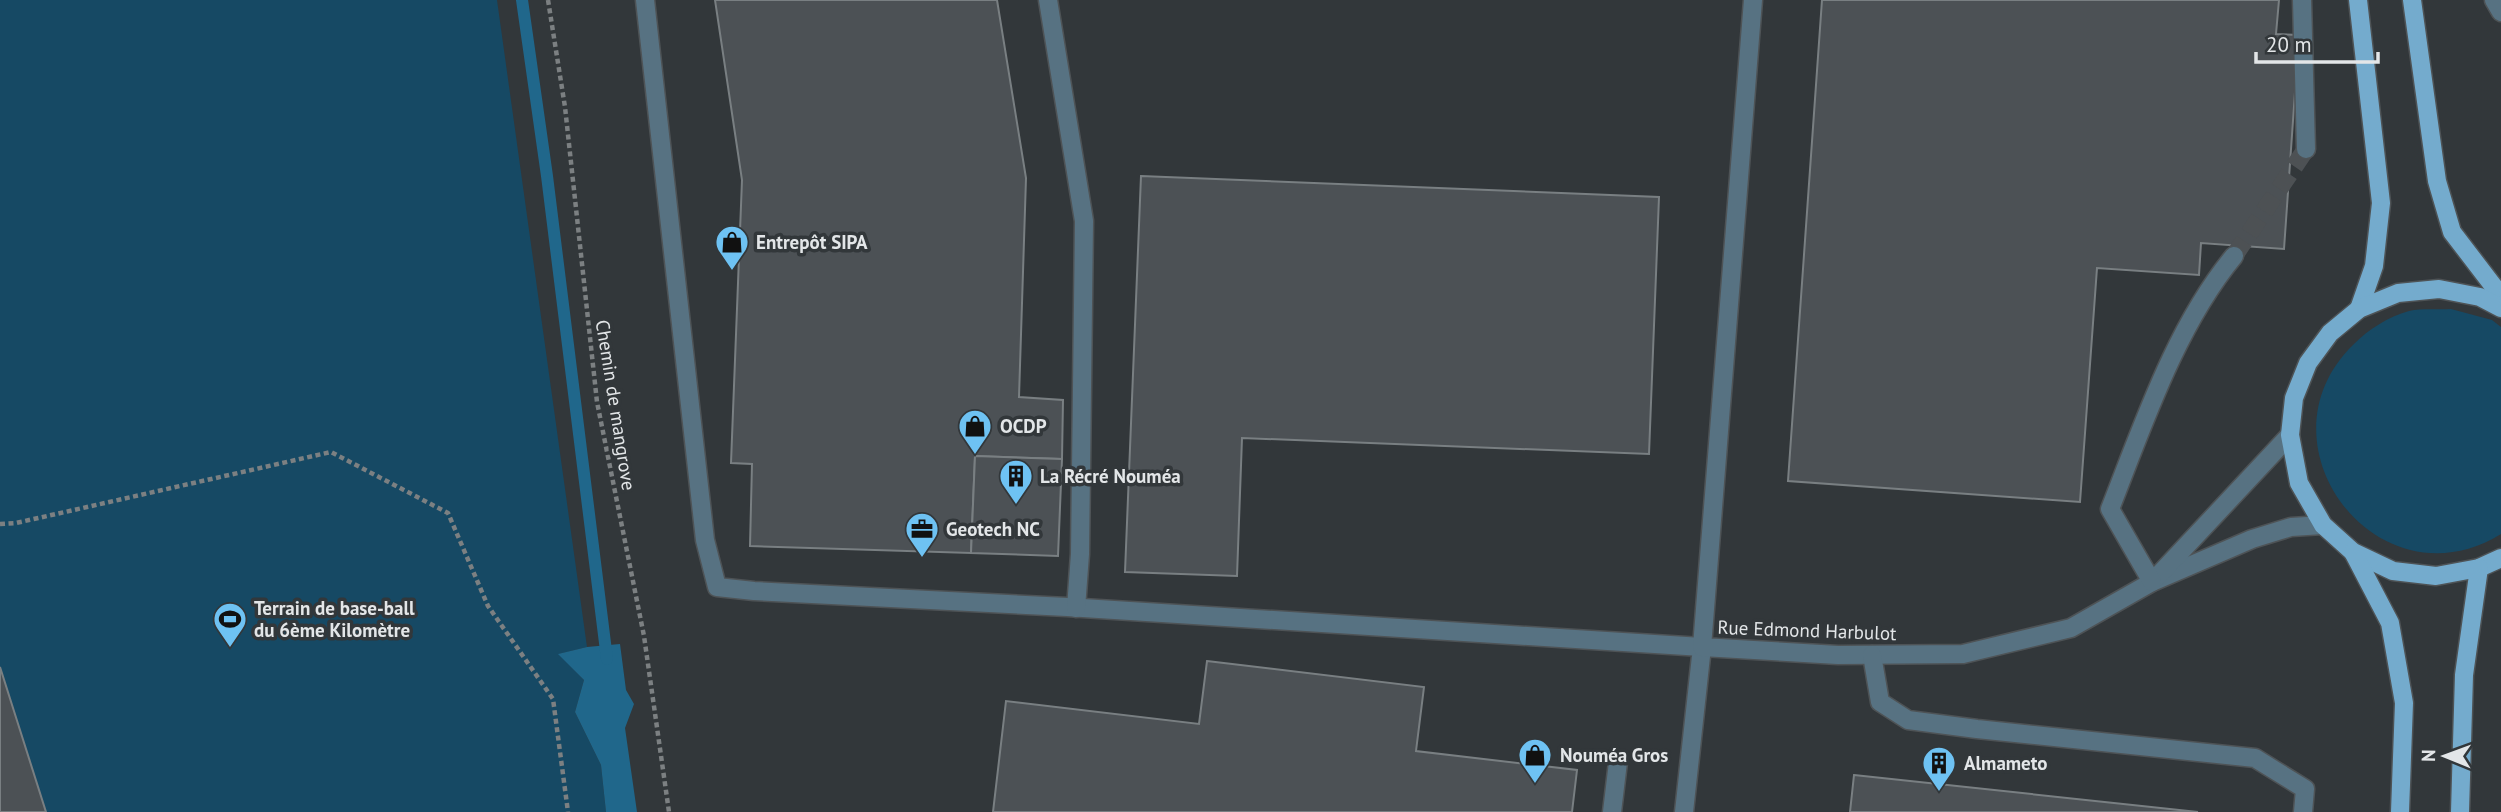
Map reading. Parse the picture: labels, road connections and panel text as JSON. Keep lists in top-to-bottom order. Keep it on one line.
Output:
{"streets":{"street":["Rue Edmond Harbulot"],"path":["Chemin de mangrove"]},"places":{"shop":["Entrepôt SIPA","OCDP","Nouméa Gros"],"building":["La Récré Nouméa","Almameto"],"office":["Geotech NC"],"sports":["Terrain de base-ball du 6ème Kilomètre"]},"scale_bar":"20 m","north":"left"}
